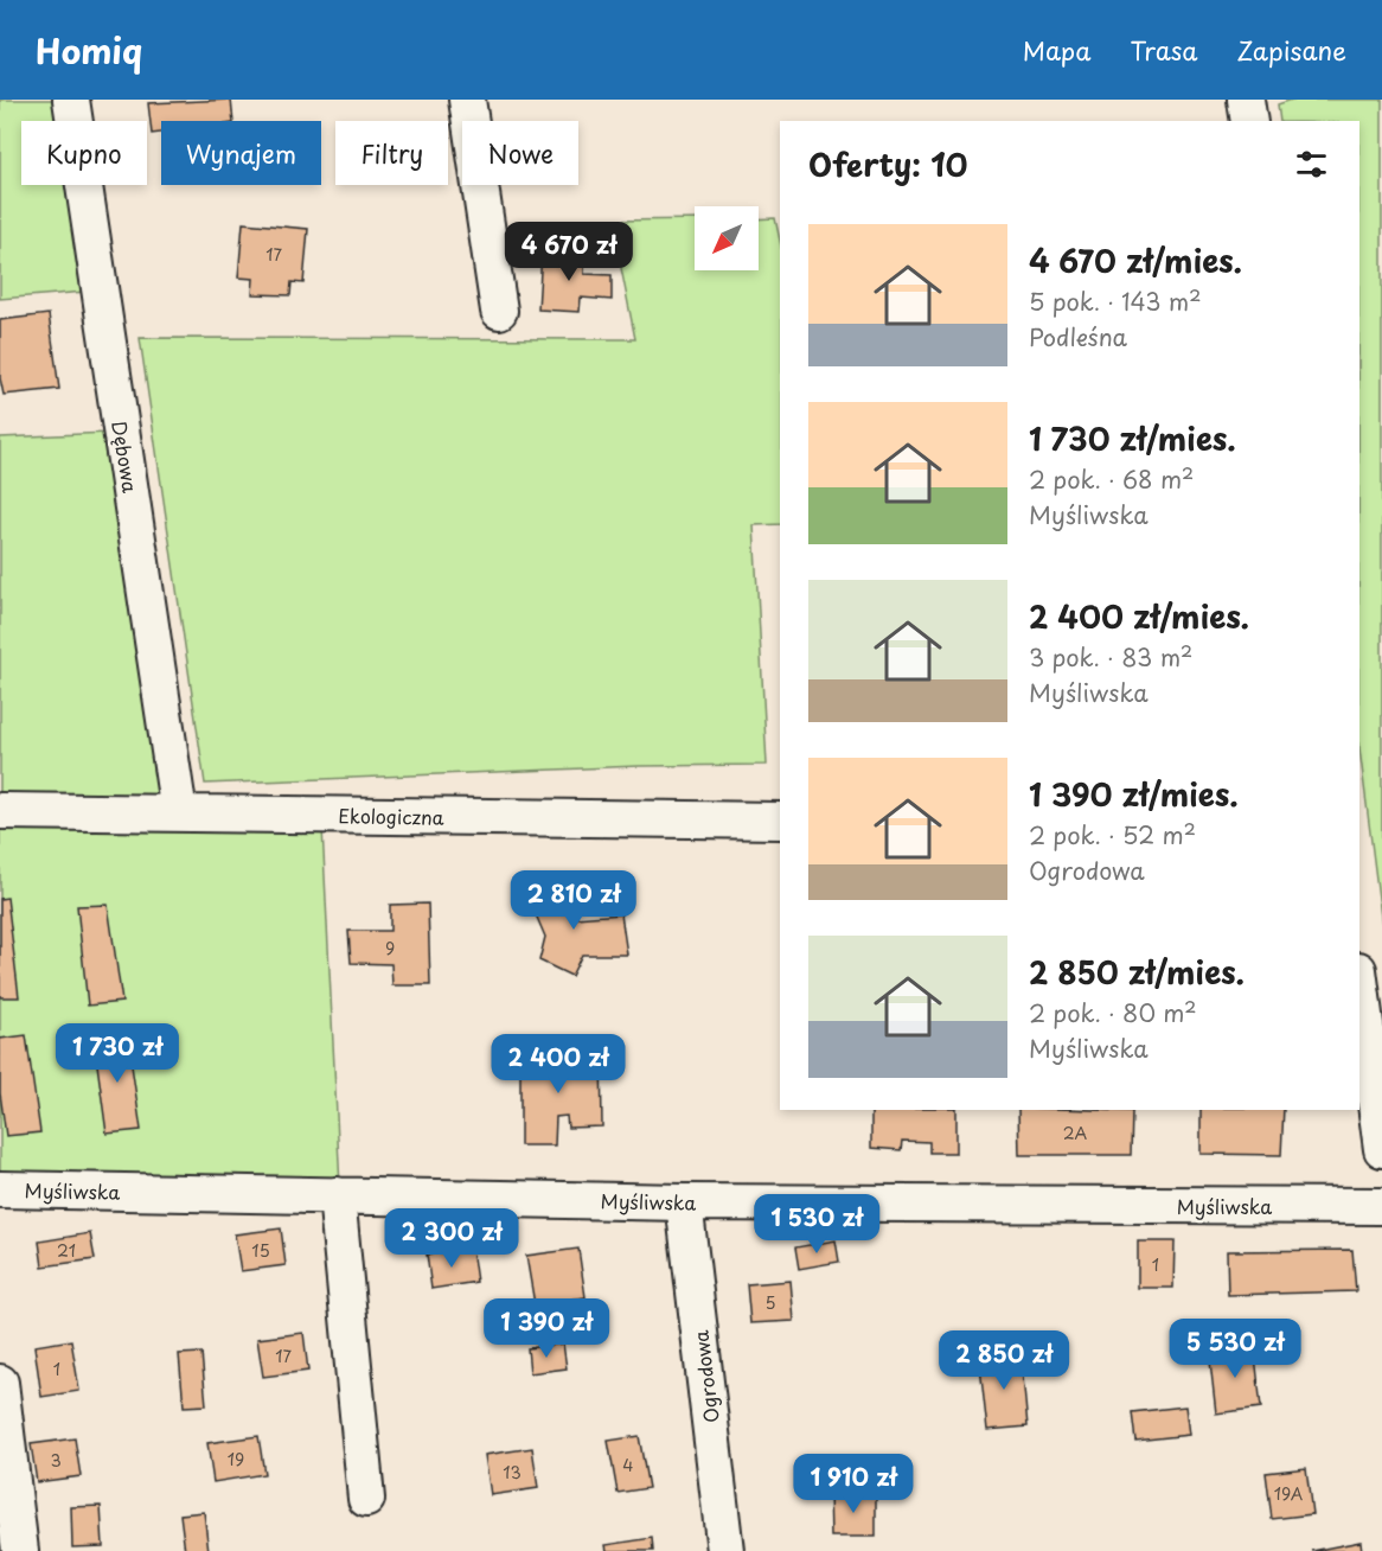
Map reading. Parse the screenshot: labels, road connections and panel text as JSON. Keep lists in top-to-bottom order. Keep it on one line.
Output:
{"streets":{"street":["Dębowa","Ekologiczna","Myśliwska","Ogrodowa"]},"crossings":[["Dębowa","Ekologiczna"],["Myśliwska","Ogrodowa"]],"house_numbers":["17","9","2A","21","15","1","5","17","1","19","3","4","13","19A"],"north":"bottom left","page":{"header":"Homiq","nav":["Mapa","Trasa","Zapisane"],"chip":["Kupno","Wynajem","Filtry","Nowe"],"heading":"Oferty: 10","list":[{"name":"4 670 zł/mies.","note":"5 pok. · 143 m² · Podleśna"},{"name":"1 730 zł/mies.","note":"2 pok. · 68 m² · Myśliwska"},{"name":"2 400 zł/mies.","note":"3 pok. · 83 m² · Myśliwska"},{"name":"1 390 zł/mies.","note":"2 pok. · 52 m² · Ogrodowa"},{"name":"2 850 zł/mies.","note":"2 pok. · 80 m² · Myśliwska"}],"price":["4 670 zł","2 810 zł","1 730 zł","2 400 zł","1 530 zł","2 300 zł","1 390 zł","5 530 zł","2 850 zł","1 910 zł"]}}
